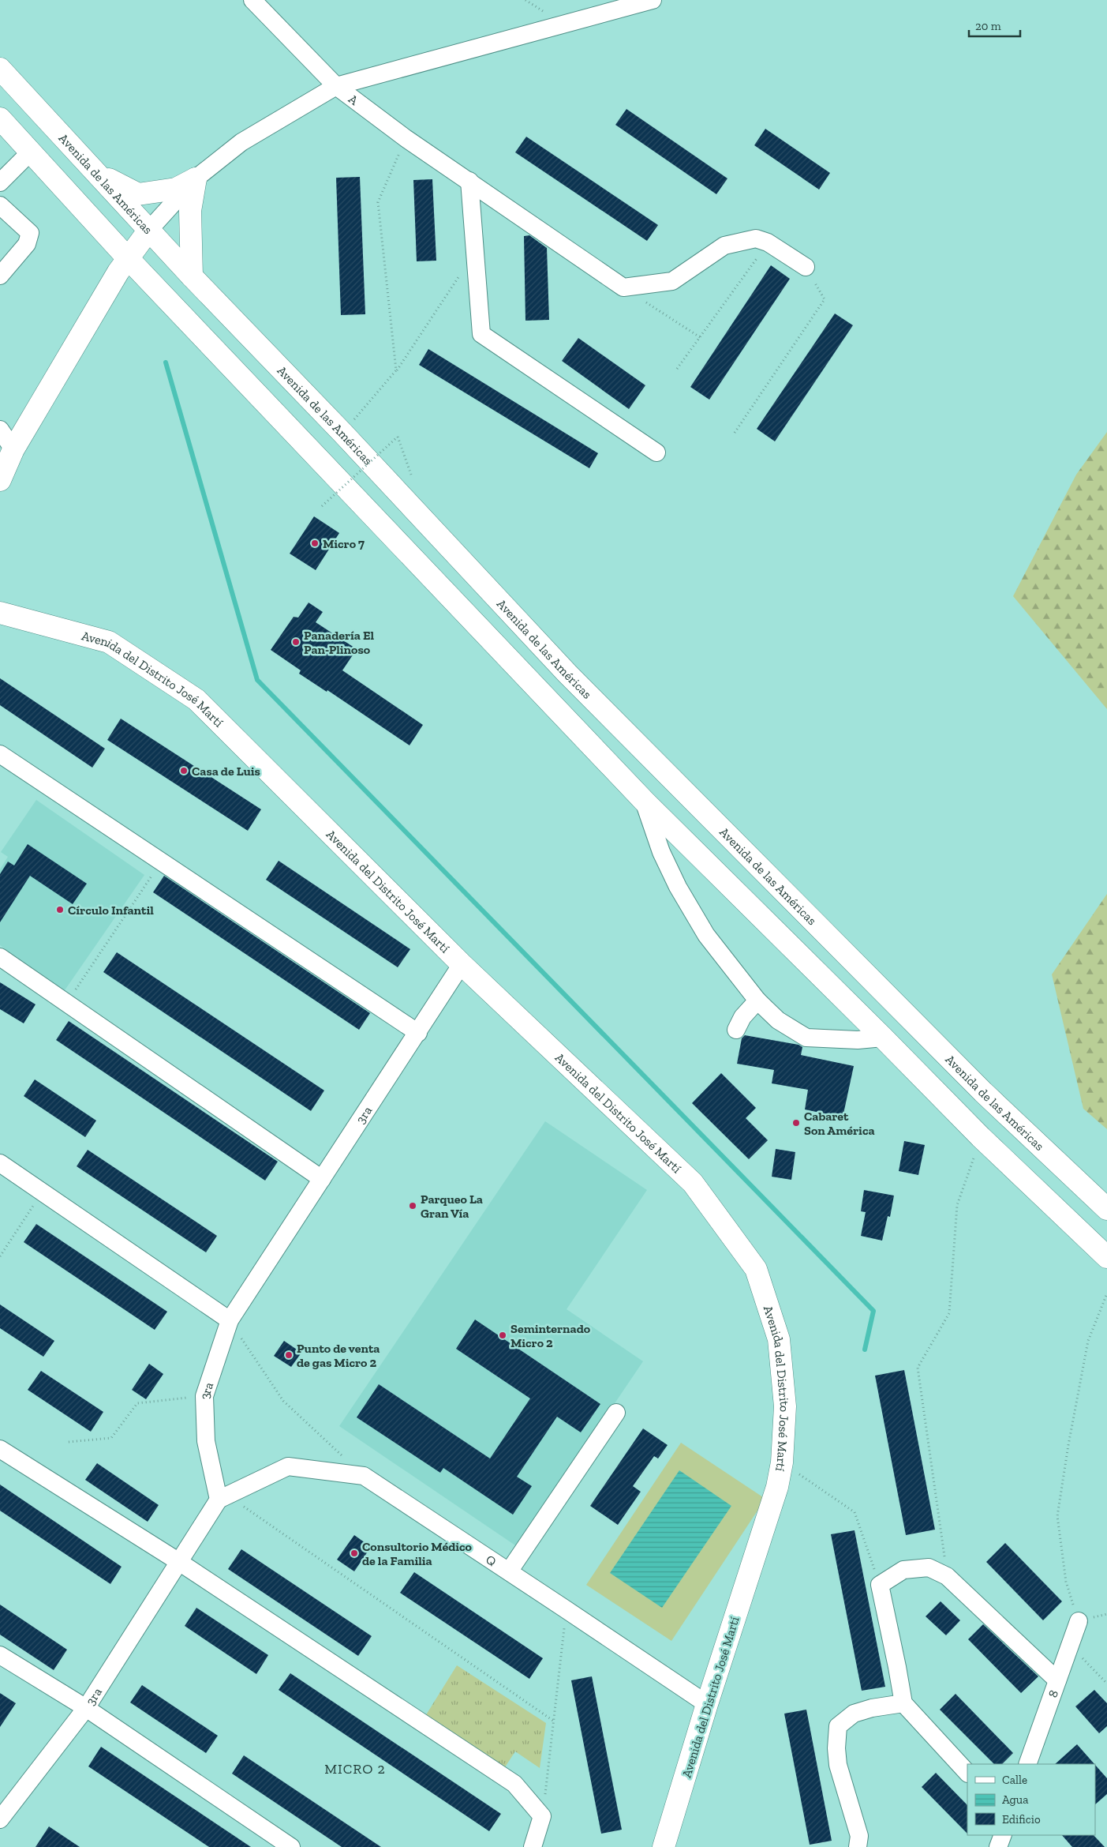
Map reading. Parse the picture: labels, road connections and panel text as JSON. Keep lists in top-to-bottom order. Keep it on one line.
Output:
{"streets":{"main road":["Avenida de las Américas","Avenida del Distrito José Martí"],"street":["A","3ra","Q","8"]},"crossings":[["Avenida del Distrito José Martí","3ra"],["Avenida del Distrito José Martí","Q"],["3ra","Q"]],"districts":["MICRO 2"],"places":["Micro 7","Panadería El Pan-Plinoso","Casa de Luis","Círculo Infantil","Cabaret Son América","Parqueo La Gran Vía","Seminternado Micro 2","Punto de venta de gas Micro 2","Consultorio Médico de la Familia"],"legend":["Calle","Agua","Edificio"],"scale_bar":"20 m"}
